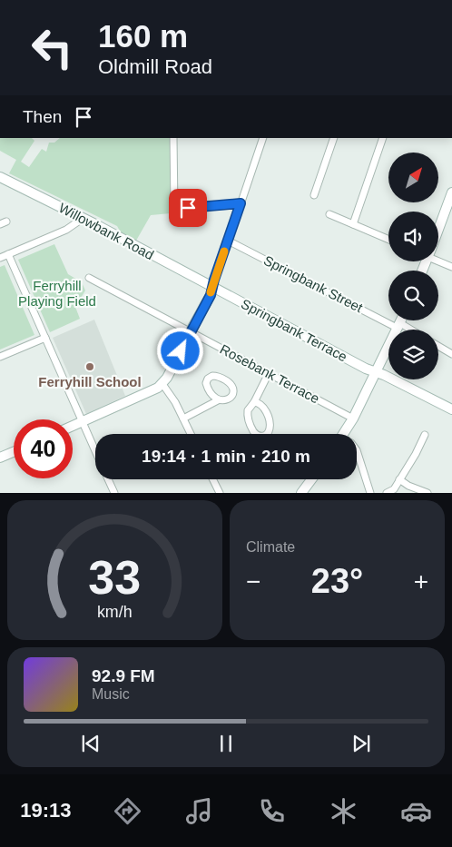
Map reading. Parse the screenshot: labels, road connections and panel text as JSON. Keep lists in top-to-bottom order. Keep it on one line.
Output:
{"streets":{"street":["Willowbank Road","Springbank Street","Springbank Terrace","Rosebank Terrace"]},"crossings":[["Willowbank Road","Springbank Terrace"]],"parks":["Ferryhill Playing Field"],"places":["Ferryhill School"],"north":"top right","page":{"turn":["160 m","Oldmill Road"],"then":"Then","limit":"40","trip":"19:14 · 1 min · 210 m","tile":"Climate","heat":["−","23°","+"],"song":["92.9 FM","Music"],"tabs":"19:13","gauge":["33","km/h"]}}
